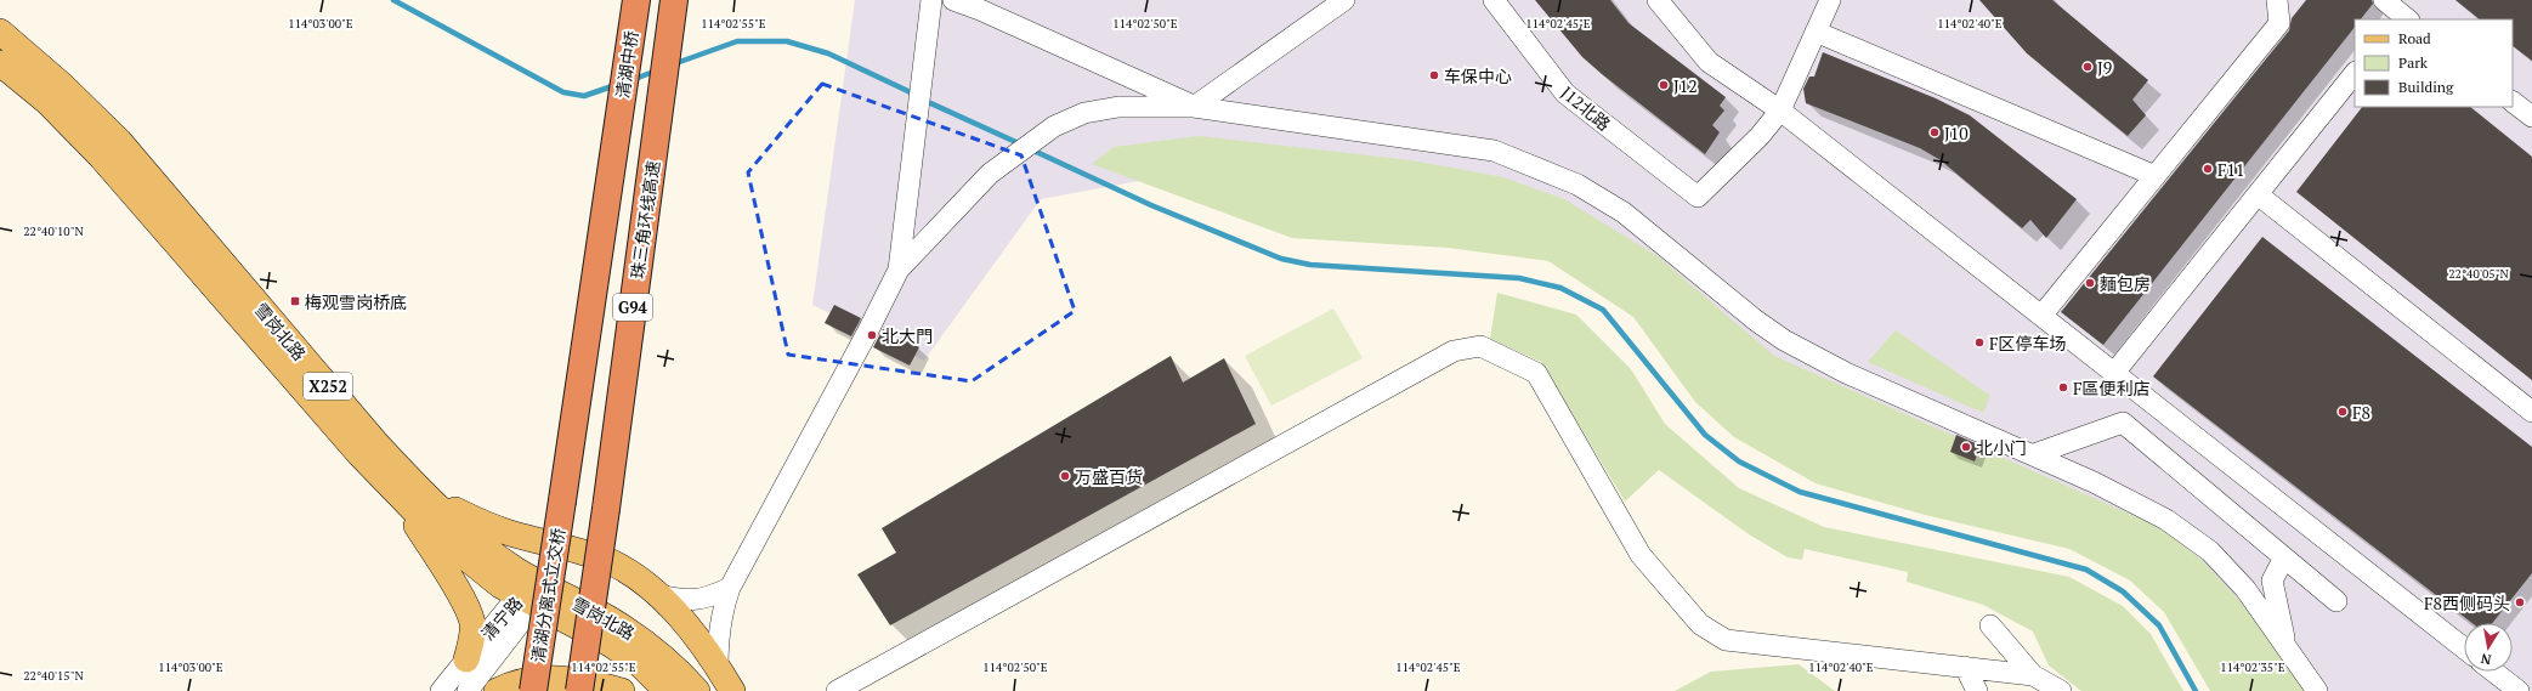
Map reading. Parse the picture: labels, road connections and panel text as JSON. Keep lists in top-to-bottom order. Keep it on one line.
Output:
{"streets":{"highway":["清湖中桥","珠三角环线高速","G94","清湖分离式立交桥"],"main road":["雪岗北路","X252"],"street":["J12北路","清宁路"]},"crossings":[["清湖中桥","清湖分离式立交桥"],["雪岗北路","清宁路"]],"places":{"other":["J9","车保中心","J12","J10","F11","麵包房","北大門","F区停车场","F區便利店","F8","北小门","万盛百货","F8西侧码头"],"transit":["梅观雪岗桥底"]},"legend":["Road","Park","Building"],"north":"bottom","coordinates":["114°03'00\"E","114°02'55\"E","114°02'50\"E","114°02'45\"E","114°02'40\"E","22°40'10\"N","22°40'05\"N","114°02'35\"E","22°40'15\"N"]}
